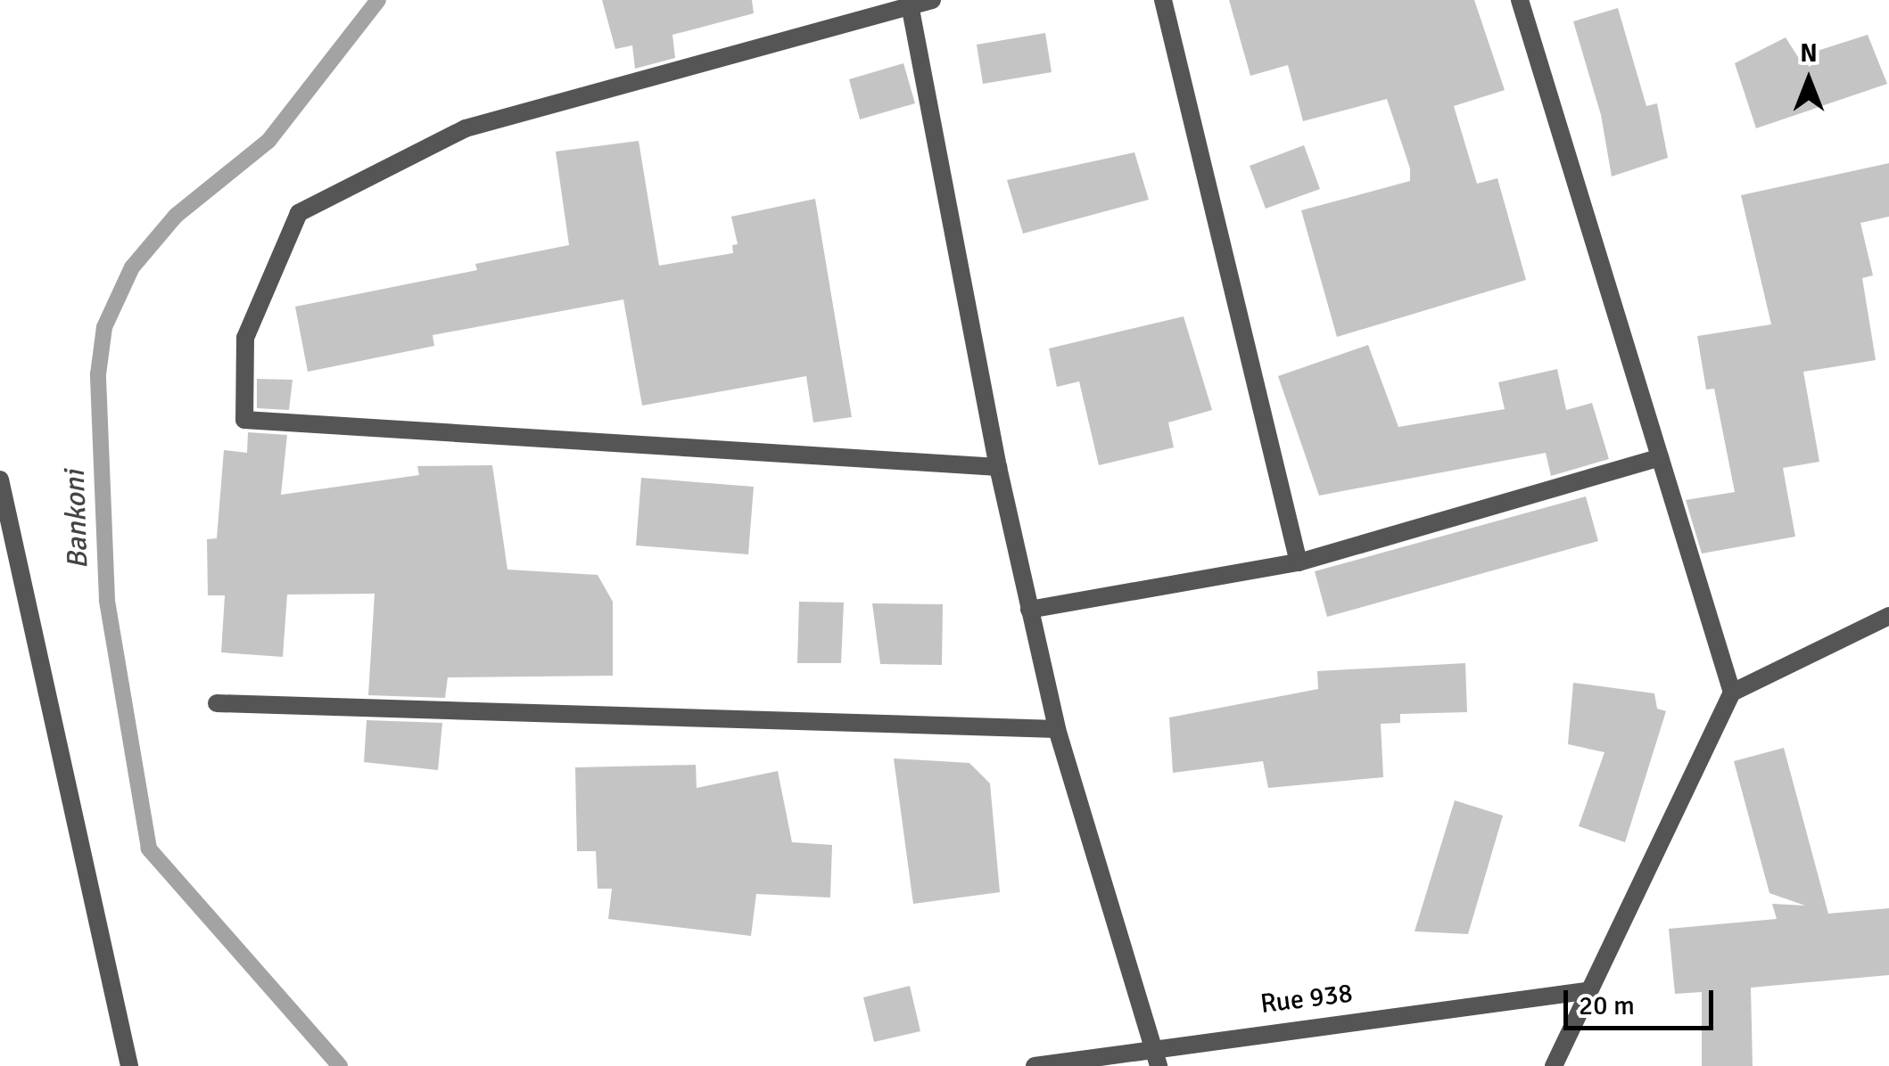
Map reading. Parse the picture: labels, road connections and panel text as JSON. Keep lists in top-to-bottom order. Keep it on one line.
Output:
{"streets":{"street":["Rue 938"]},"water":["Bankoni"],"scale_bar":"20 m","north":"top"}
